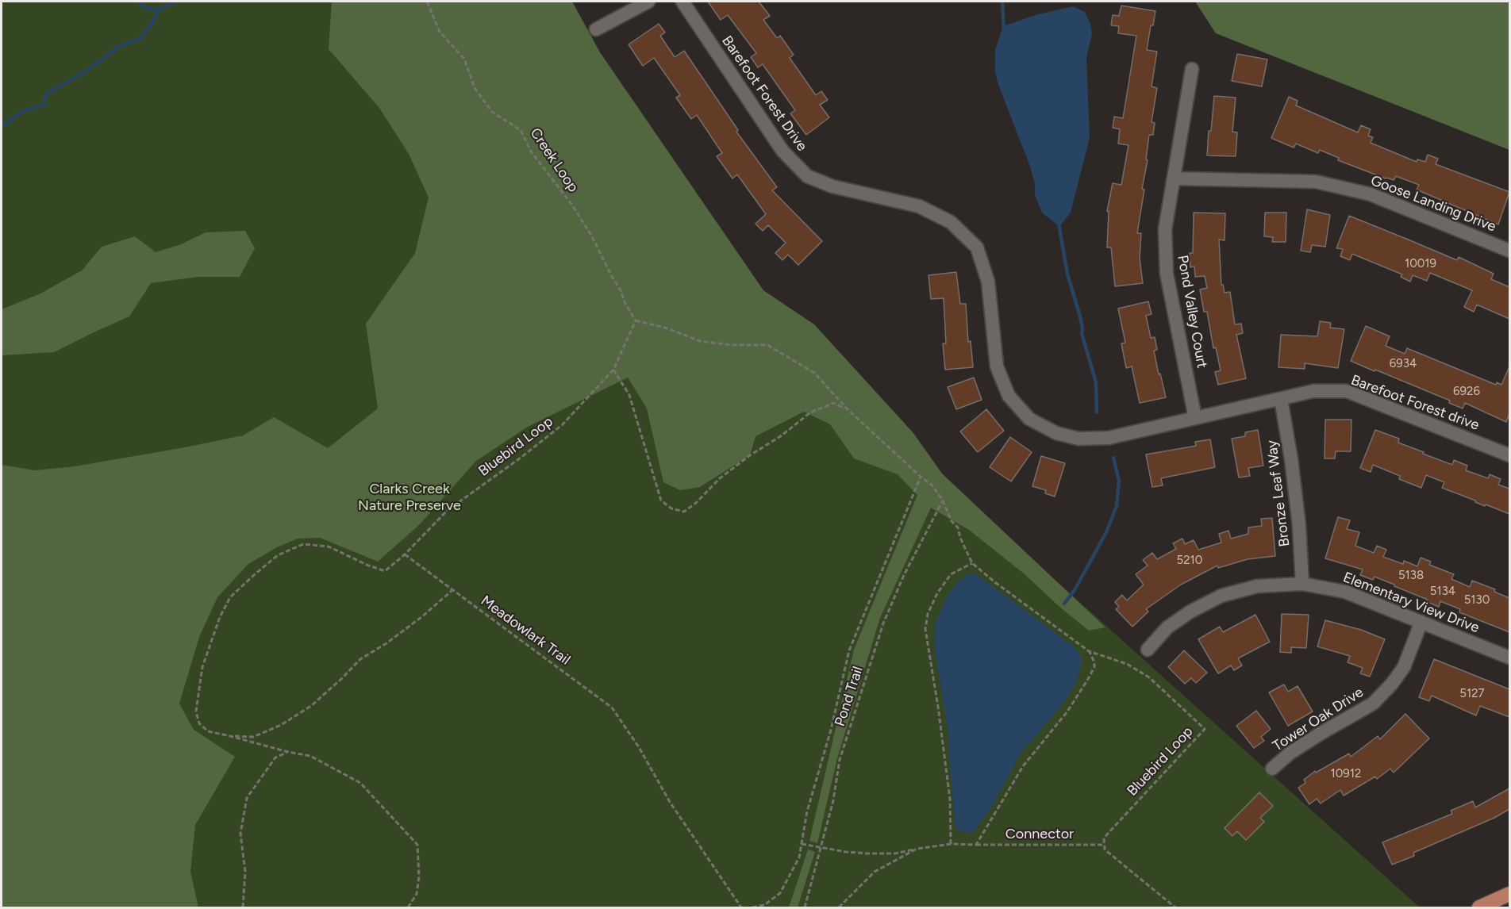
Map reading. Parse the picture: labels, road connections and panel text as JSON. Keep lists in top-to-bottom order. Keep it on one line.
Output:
{"streets":{"street":["Barefoot Forest Drive","Goose Landing Drive","Pond Valley Court","Barefoot Forest drive","Bronze Leaf Way","Elementary View Drive","Tower Oak Drive"],"path":["Creek Loop","Bluebird Loop","Meadowlark Trail","Pond Trail","Connector"]},"crossings":[["Barefoot Forest Drive","Pond Valley Court"],["Barefoot Forest Drive","Barefoot Forest drive"],["Creek Loop","Bluebird Loop"],["Goose Landing Drive","Pond Valley Court"],["Pond Valley Court","Barefoot Forest drive"],["Barefoot Forest drive","Bronze Leaf Way"],["Bluebird Loop","Connector"],["Bronze Leaf Way","Elementary View Drive"],["Elementary View Drive","Tower Oak Drive"]],"parks":["Clarks Creek Nature Preserve"],"house_numbers":["10019","6934","6926","5210","5138","5134","5130","5127","10912"]}
